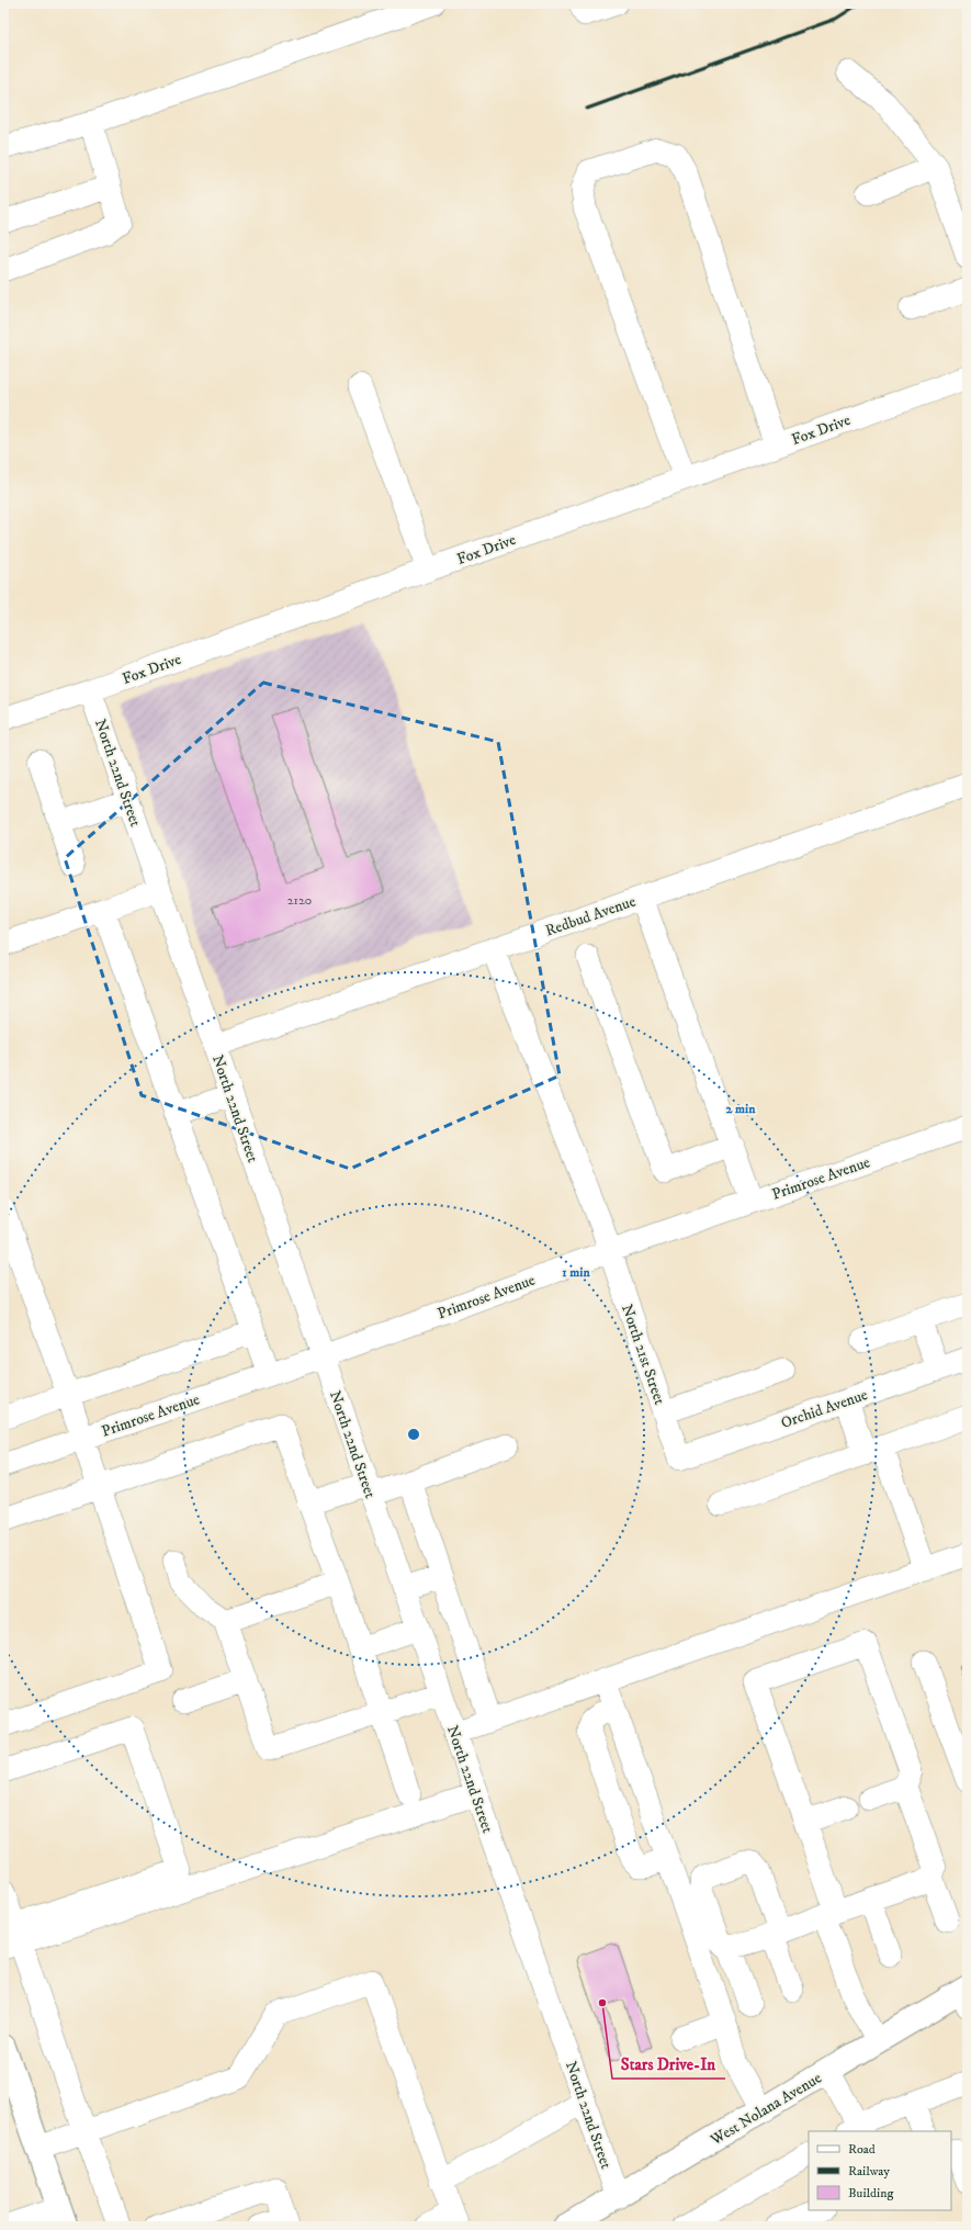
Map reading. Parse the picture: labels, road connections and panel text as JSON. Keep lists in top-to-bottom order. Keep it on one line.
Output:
{"streets":{"main road":["West Nolana Avenue"],"street":["Fox Drive","North 22nd Street","Redbud Avenue","Primrose Avenue","North 21st Street","Orchid Avenue"]},"crossings":[["Fox Drive","North 22nd Street"],["North 22nd Street","Redbud Avenue"],["North 22nd Street","Primrose Avenue"],["North 22nd Street","West Nolana Avenue"],["Redbud Avenue","North 21st Street"],["Primrose Avenue","North 21st Street"],["North 21st Street","Orchid Avenue"]],"places":["Stars Drive-In"],"house_numbers":["2120"],"legend":["Road","Railway","Building"],"rings":["2 min","1 min"]}
